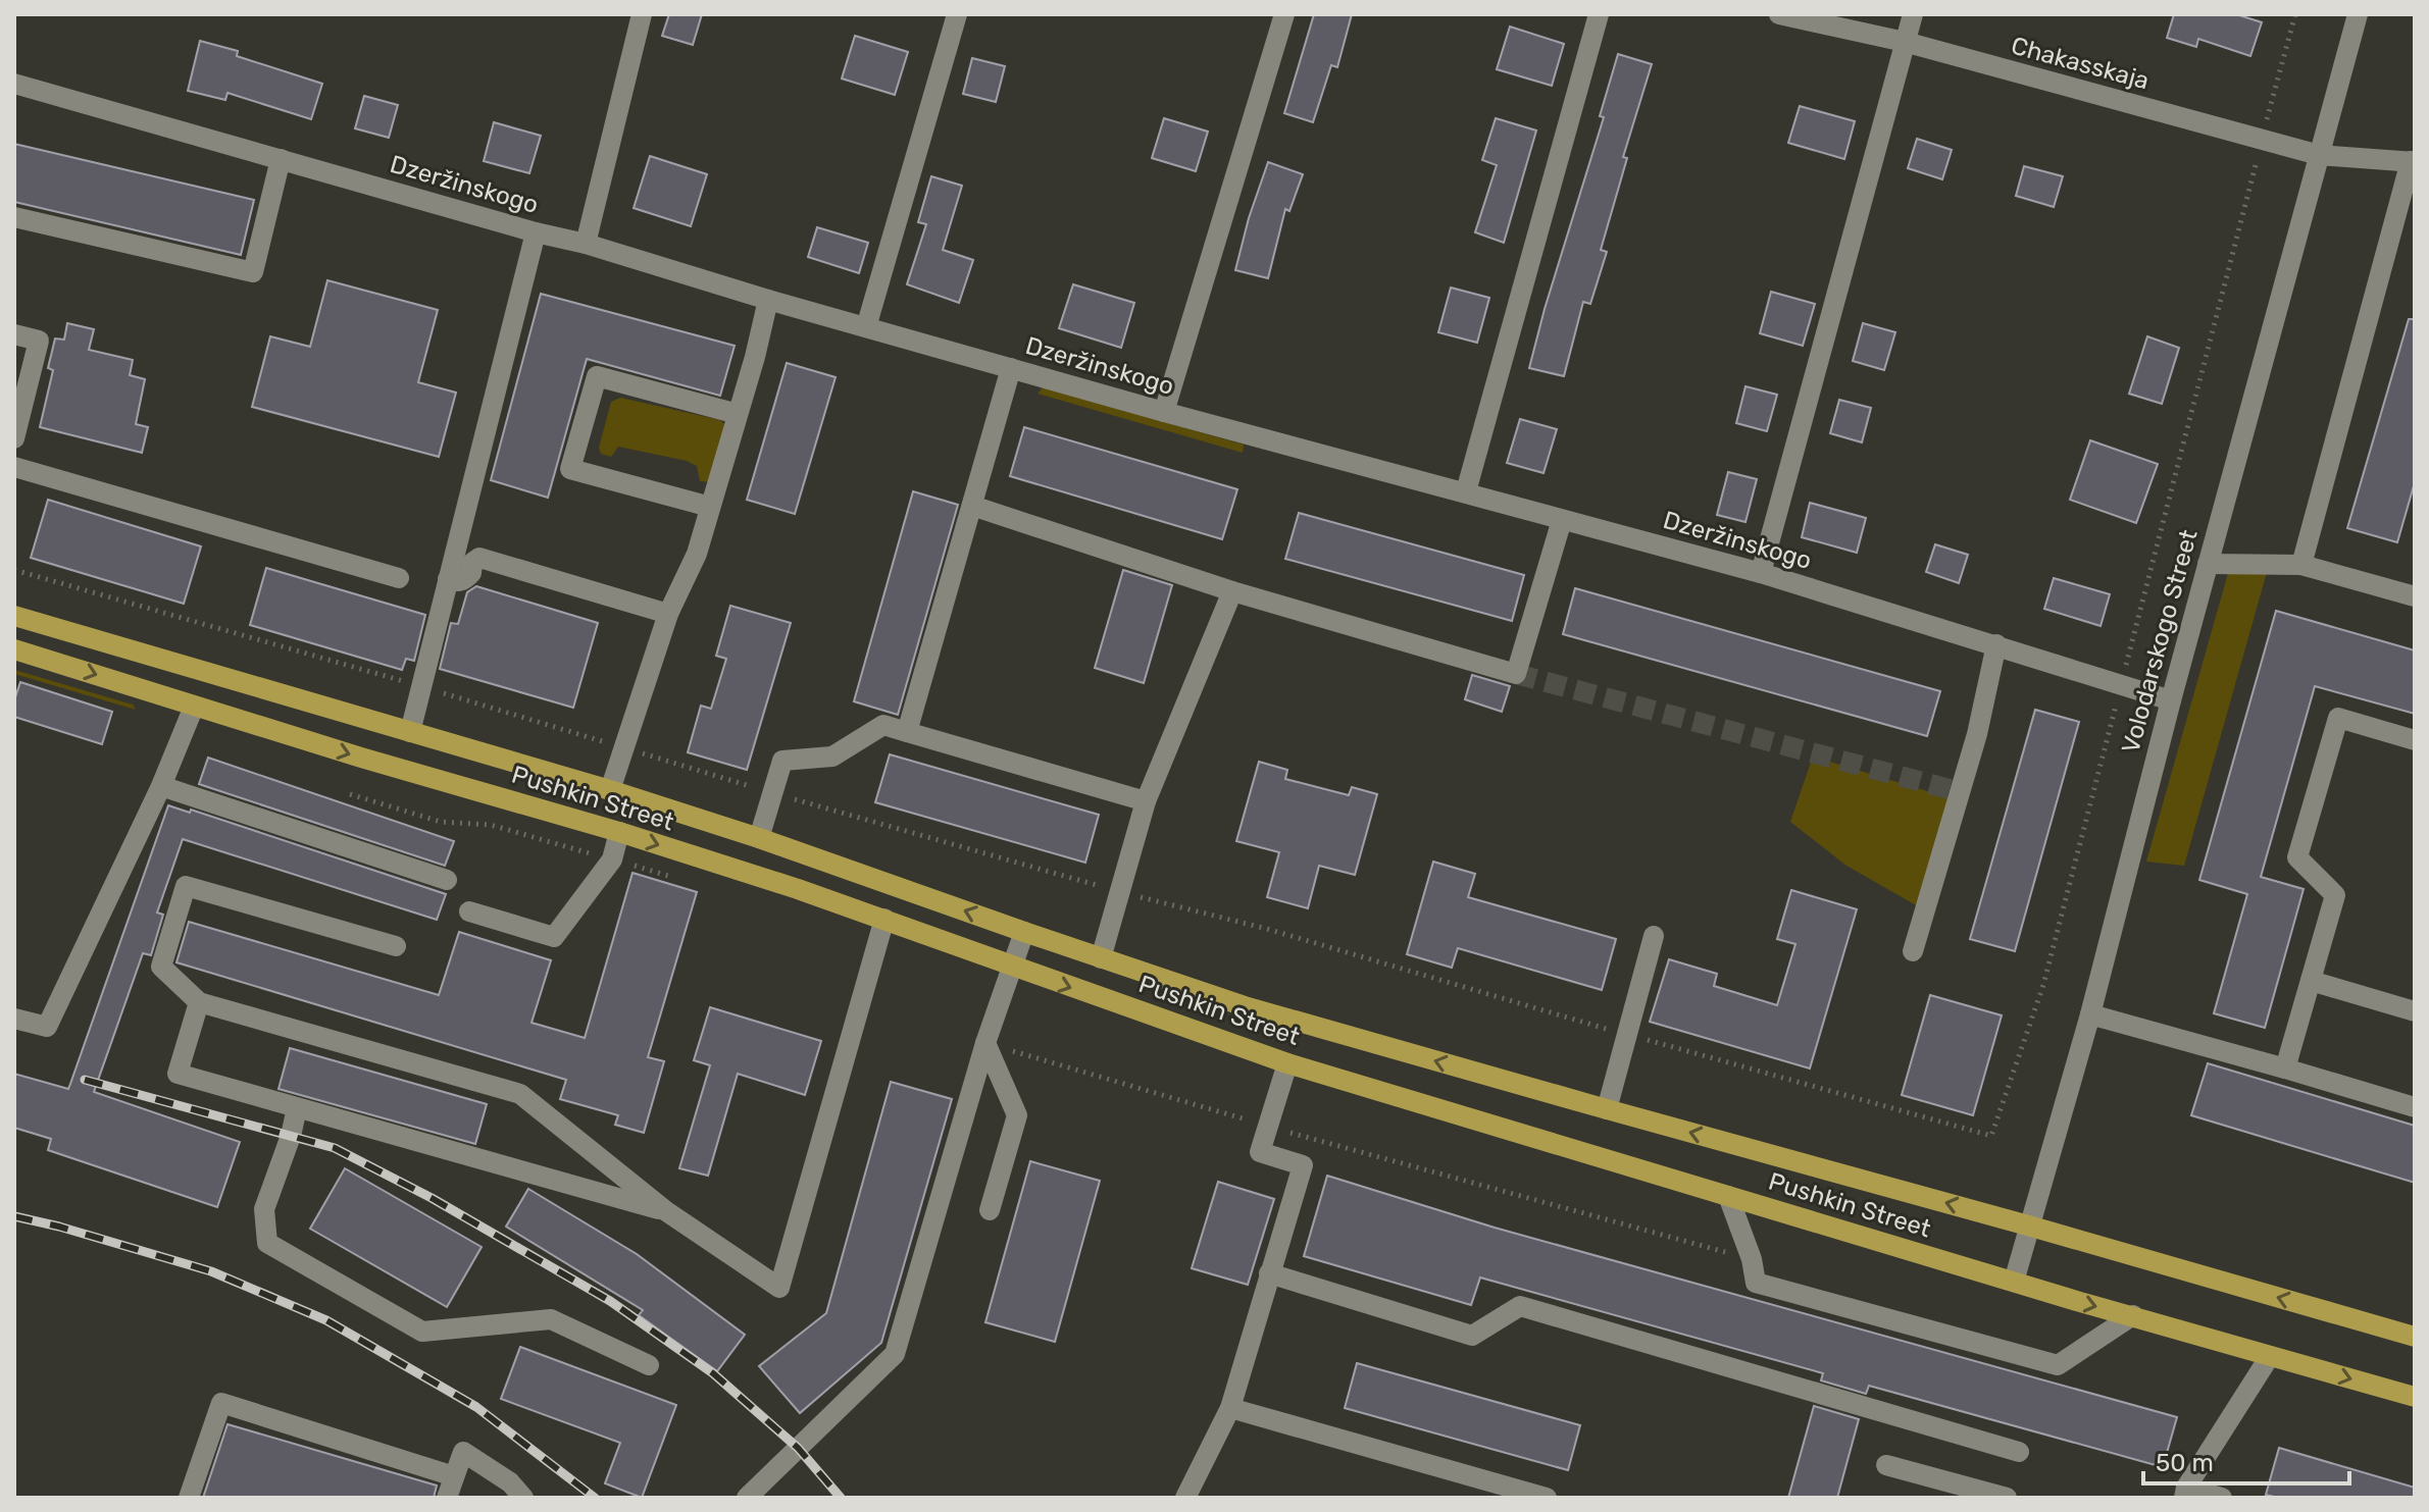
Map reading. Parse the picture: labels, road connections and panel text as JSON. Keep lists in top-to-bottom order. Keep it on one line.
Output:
{"streets":{"main road":["Pushkin Street"],"street":["Chakasskaja","Dzeržinskogo","Volodarskogo Street"]},"crossings":[["Chakasskaja","Volodarskogo Street"],["Dzeržinskogo","Volodarskogo Street"],["Volodarskogo Street","Pushkin Street"]],"scale_bar":"50 m"}
